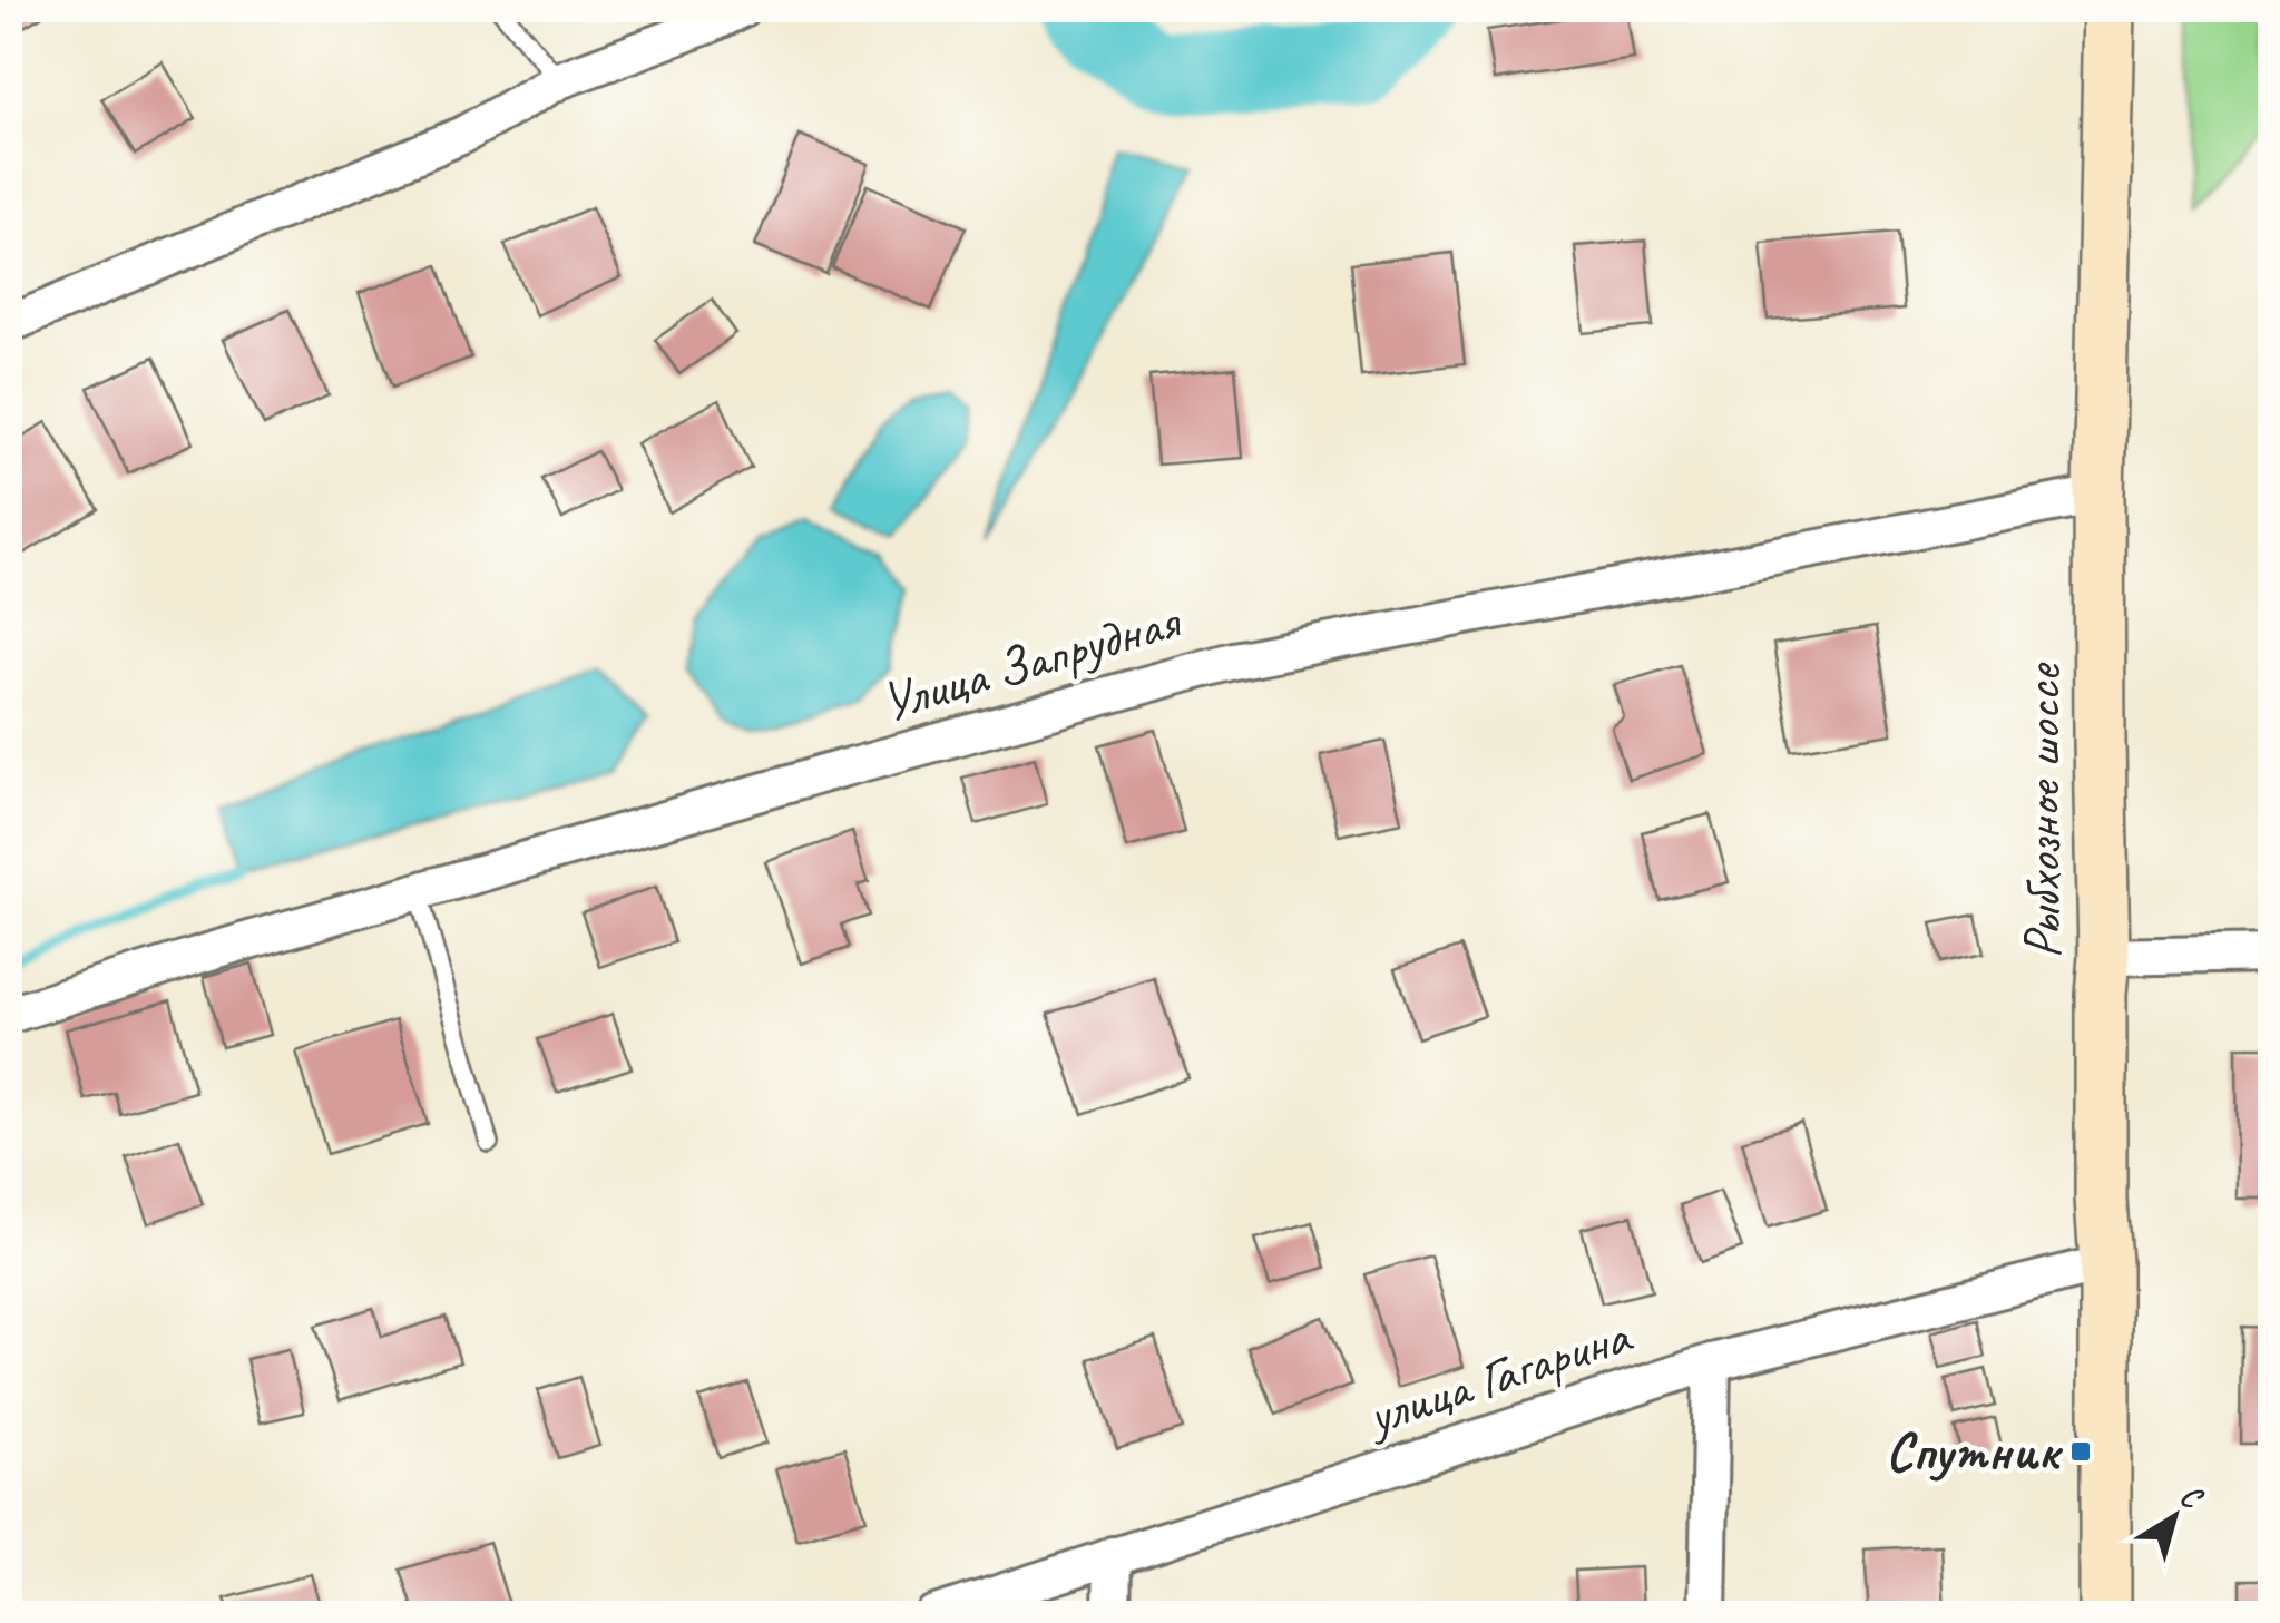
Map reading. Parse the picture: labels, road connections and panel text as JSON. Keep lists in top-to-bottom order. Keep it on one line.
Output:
{"streets":{"street":["Улица Запрудная","Рыбхозное шоссе","улица Гагарина"]},"crossings":[["Улица Запрудная","Рыбхозное шоссе"],["Рыбхозное шоссе","улица Гагарина"]],"places":{"transit":["Спутник"]},"north":"top right"}
